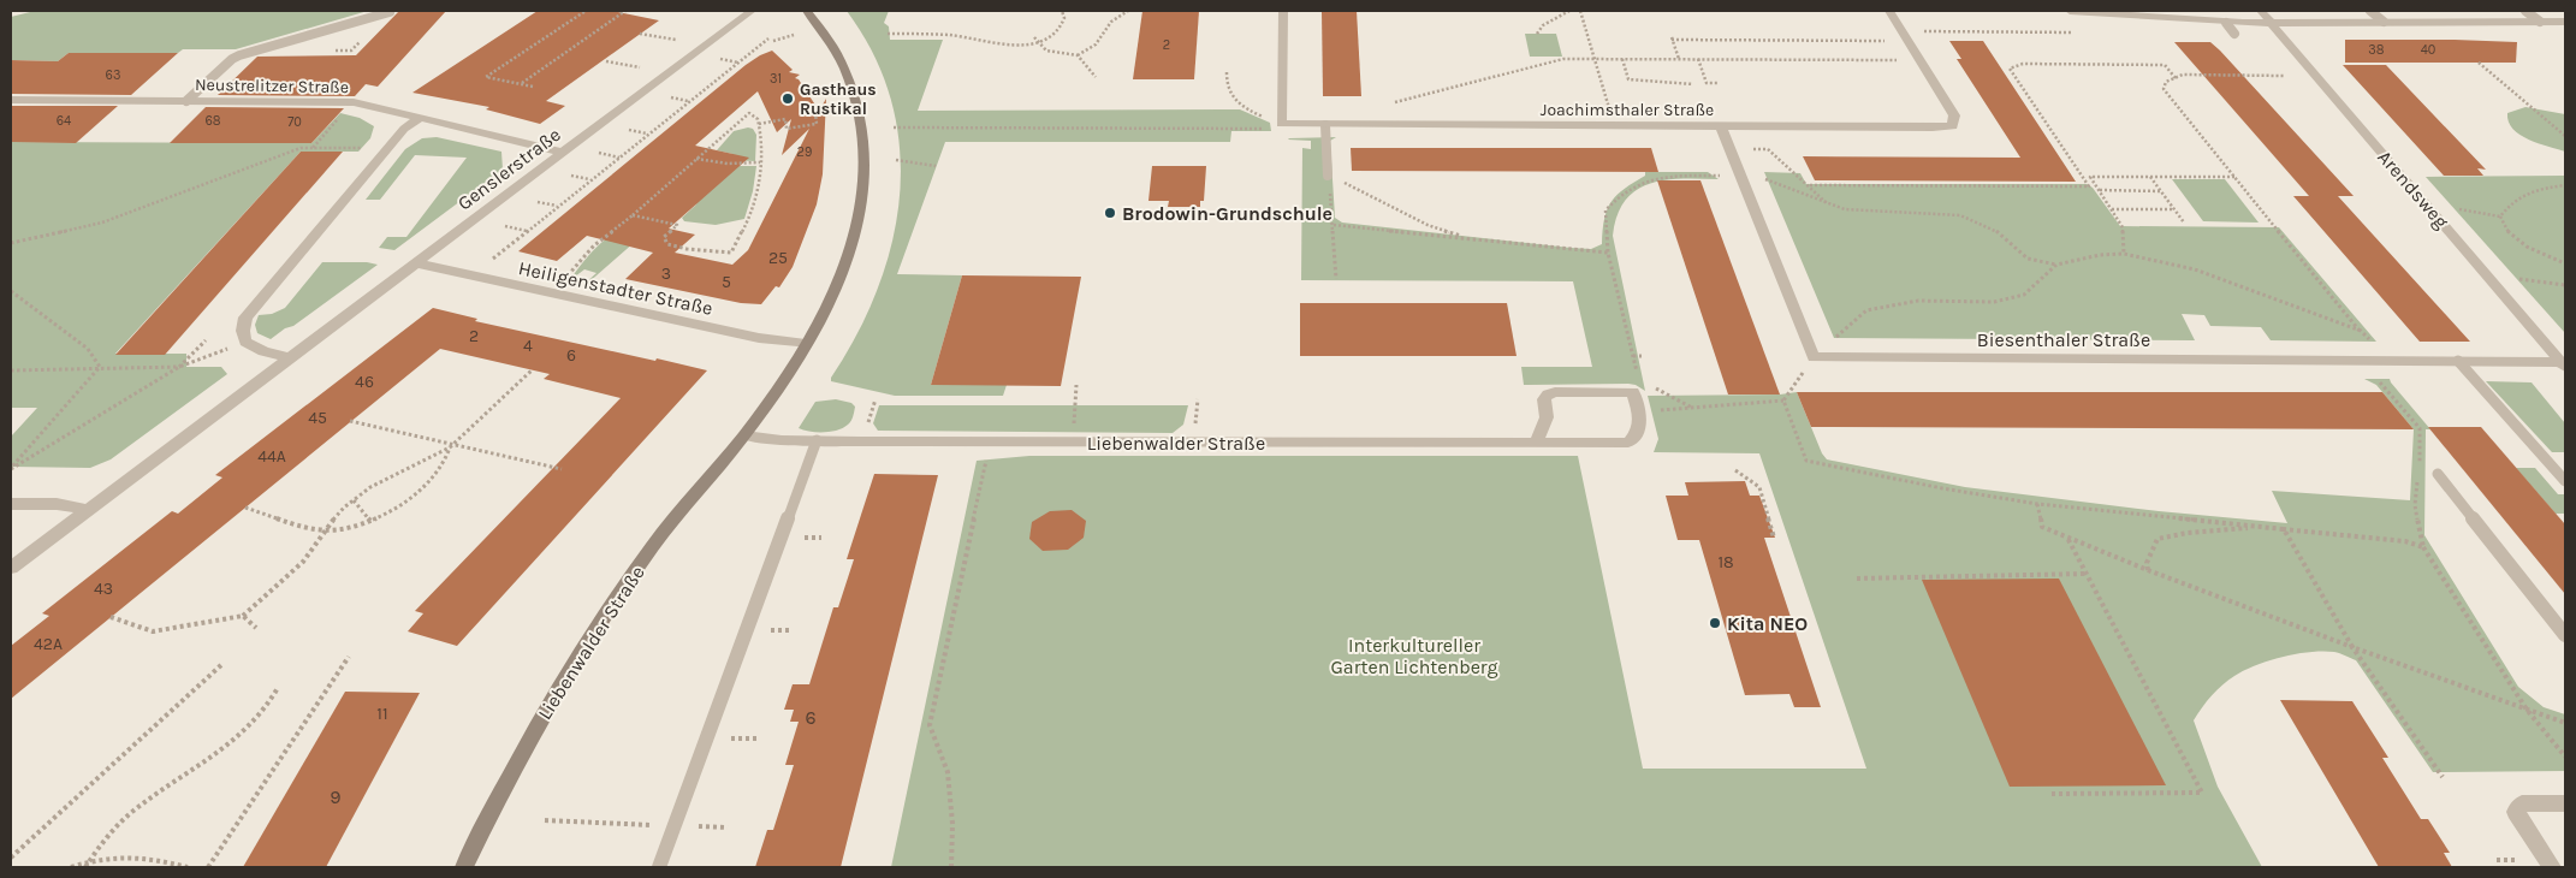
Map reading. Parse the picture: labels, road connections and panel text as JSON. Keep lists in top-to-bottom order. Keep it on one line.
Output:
{"streets":{"street":["Neustrelitzer Straße","Joachimsthaler Straße","Genslerstraße","Arendsweg","Heiligenstadter Straße","Biesenthaler Straße","Liebenwalder Straße"]},"crossings":[["Neustrelitzer Straße","Genslerstraße"],["Joachimsthaler Straße","Biesenthaler Straße"],["Genslerstraße","Heiligenstadter Straße"],["Arendsweg","Biesenthaler Straße"],["Heiligenstadter Straße","Liebenwalder Straße"]],"parks":["Interkultureller Garten Lichtenberg"],"places":["Gasthaus Rustikal","Brodowin-Grundschule","Kita NEO"],"house_numbers":["2","38","40","63","31","64","68","70","29","25","3","5","2","4","6","46","45","44A","18","43","42A","11","6","9"]}
